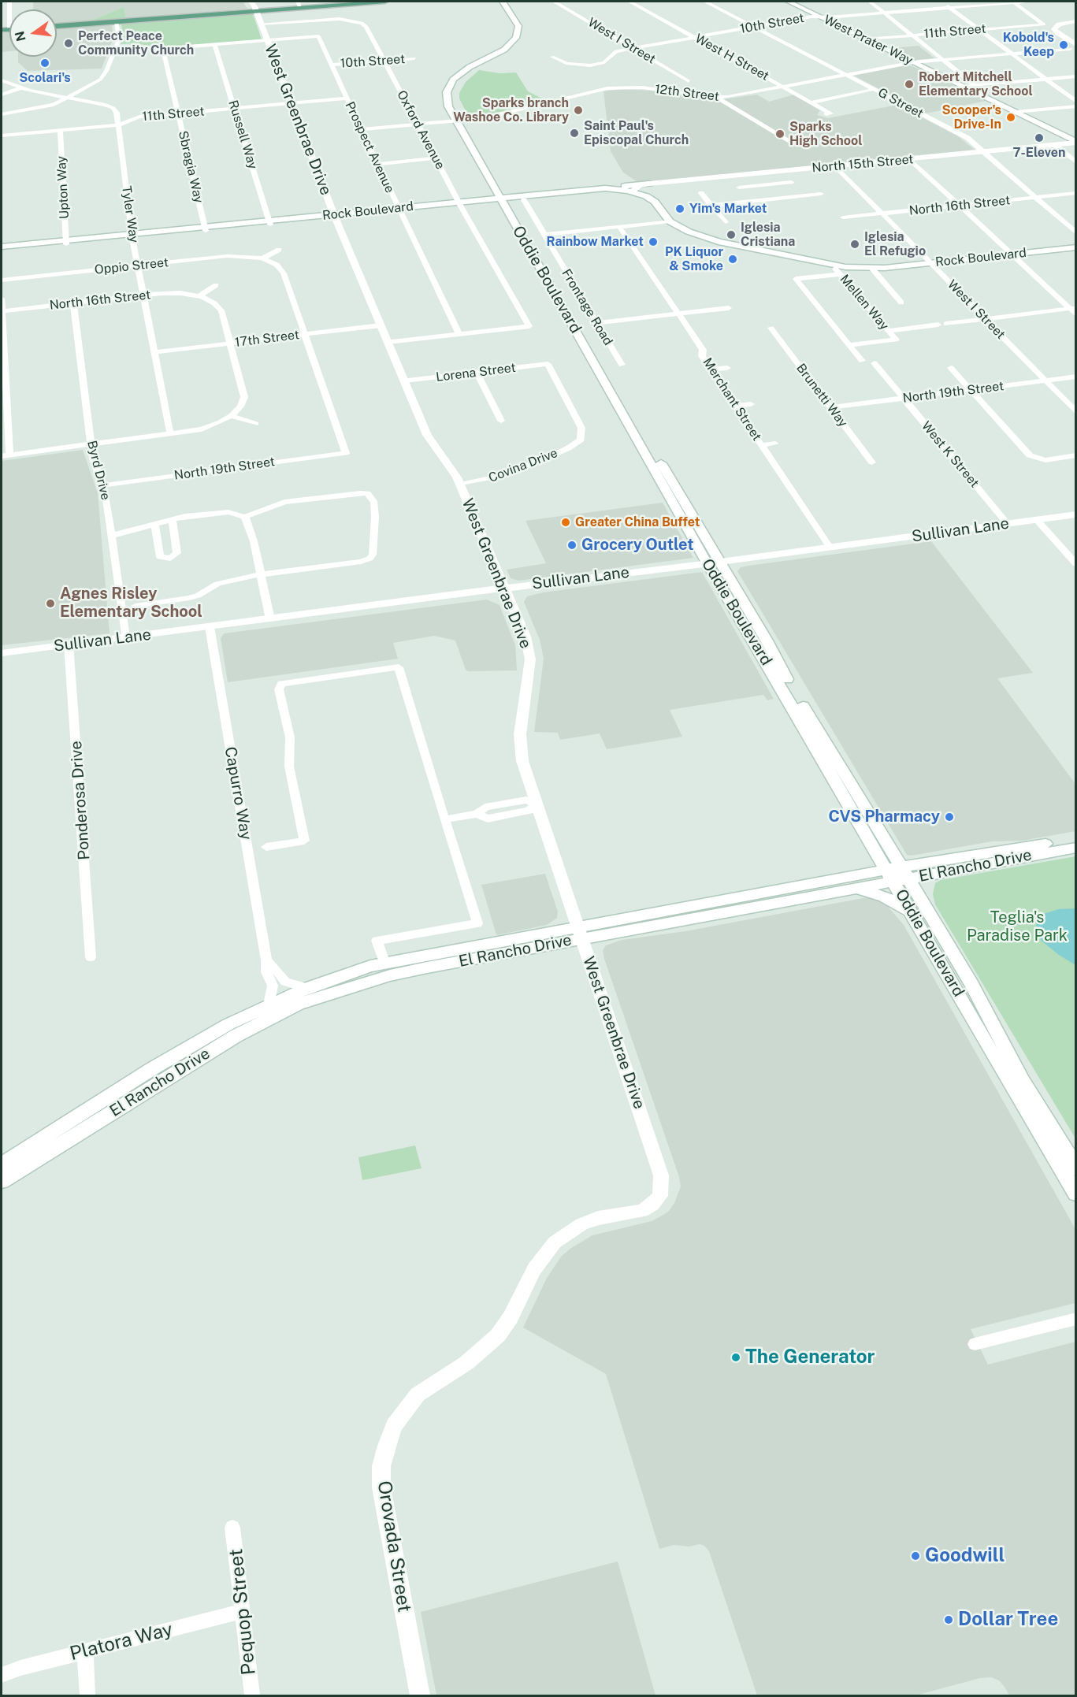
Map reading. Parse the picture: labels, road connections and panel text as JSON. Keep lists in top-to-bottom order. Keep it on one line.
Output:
{"streets":{"main road":["West Prater Way","Rock Boulevard","Oddie Boulevard","El Rancho Drive"],"street":["10th Street","11th Street","West I Street","West H Street","12th Street","G Street","West Greenbrae Drive","Oxford Avenue","Russell Way","Prospect Avenue","North 15th Street","Sbragia Way","Upton Way","North 16th Street","Tyler Way","Oppio Street","Mellen Way","Frontage Road","17th Street","Lorena Street","North 19th Street","Brunetti Way","Merchant Street","West K Street","Covina Drive","Byrd Drive","Sullivan Lane","Capurro Way","Ponderosa Drive","Orovada Street","Pequop Street","Platora Way"]},"crossings":[["10th Street","11th Street"],["10th Street","West Prater Way"],["10th Street","West I Street"],["10th Street","West H Street"],["10th Street","G Street"],["10th Street","Oxford Avenue"],["10th Street","Prospect Avenue"],["11th Street","West Prater Way"],["11th Street","West Greenbrae Drive"],["11th Street","Russell Way"],["11th Street","Prospect Avenue"],["11th Street","Sbragia Way"],["11th Street","Upton Way"],["11th Street","Tyler Way"],["West Prater Way","12th Street"],["West Prater Way","North 15th Street"],["West I Street","North 15th Street"],["West I Street","North 16th Street"],["West I Street","Rock Boulevard"],["West I Street","North 19th Street"],["West H Street","12th Street"],["12th Street","G Street"],["12th Street","Oxford Avenue"],["12th Street","Prospect Avenue"],["12th Street","Oddie Boulevard"],["G Street","North 15th Street"],["G Street","North 16th Street"],["West Greenbrae Drive","Oxford Avenue"],["West Greenbrae Drive","Prospect Avenue"],["West Greenbrae Drive","Rock Boulevard"],["West Greenbrae Drive","17th Street"],["West Greenbrae Drive","Lorena Street"],["West Greenbrae Drive","Covina Drive"],["West Greenbrae Drive","Sullivan Lane"],["West Greenbrae Drive","El Rancho Drive"],["West Greenbrae Drive","Orovada Street"],["Oxford Avenue","Prospect Avenue"],["Oxford Avenue","Rock Boulevard"],["Russell Way","Sbragia Way"],["Russell Way","Rock Boulevard"],["Prospect Avenue","Rock Boulevard"],["North 15th Street","Rock Boulevard"],["Sbragia Way","Rock Boulevard"],["Upton Way","Rock Boulevard"],["North 16th Street","Tyler Way"],["North 16th Street","Byrd Drive"],["Rock Boulevard","Tyler Way"],["Rock Boulevard","Oddie Boulevard"],["Rock Boulevard","Mellen Way"],["Rock Boulevard","Frontage Road"],["Tyler Way","Oppio Street"],["Tyler Way","17th Street"],["Oddie Boulevard","Sullivan Lane"],["Oddie Boulevard","El Rancho Drive"],["17th Street","North 19th Street"],["Lorena Street","Covina Drive"],["North 19th Street","Brunetti Way"],["North 19th Street","West K Street"],["North 19th Street","Byrd Drive"],["Merchant Street","Sullivan Lane"],["West K Street","Sullivan Lane"],["Byrd Drive","Sullivan Lane"],["Sullivan Lane","Capurro Way"],["Sullivan Lane","Ponderosa Drive"],["Capurro Way","El Rancho Drive"],["Pequop Street","Platora Way"]],"parks":["Teglia's Paradise Park"],"places":["Perfect Peace Community Church","Kobold's Keep","Scolari's","Robert Mitchell Elementary School","Sparks branch Washoe Co. Library","Scooper's Drive-In","Saint Paul's Episcopal Church","Sparks High School","7-Eleven","Yim's Market","Iglesia Cristiana","Rainbow Market","Iglesia El Refugio","PK Liquor & Smoke","Greater China Buffet","Grocery Outlet","Agnes Risley Elementary School","CVS Pharmacy","The Generator","Goodwill","Dollar Tree"],"north":"left"}
